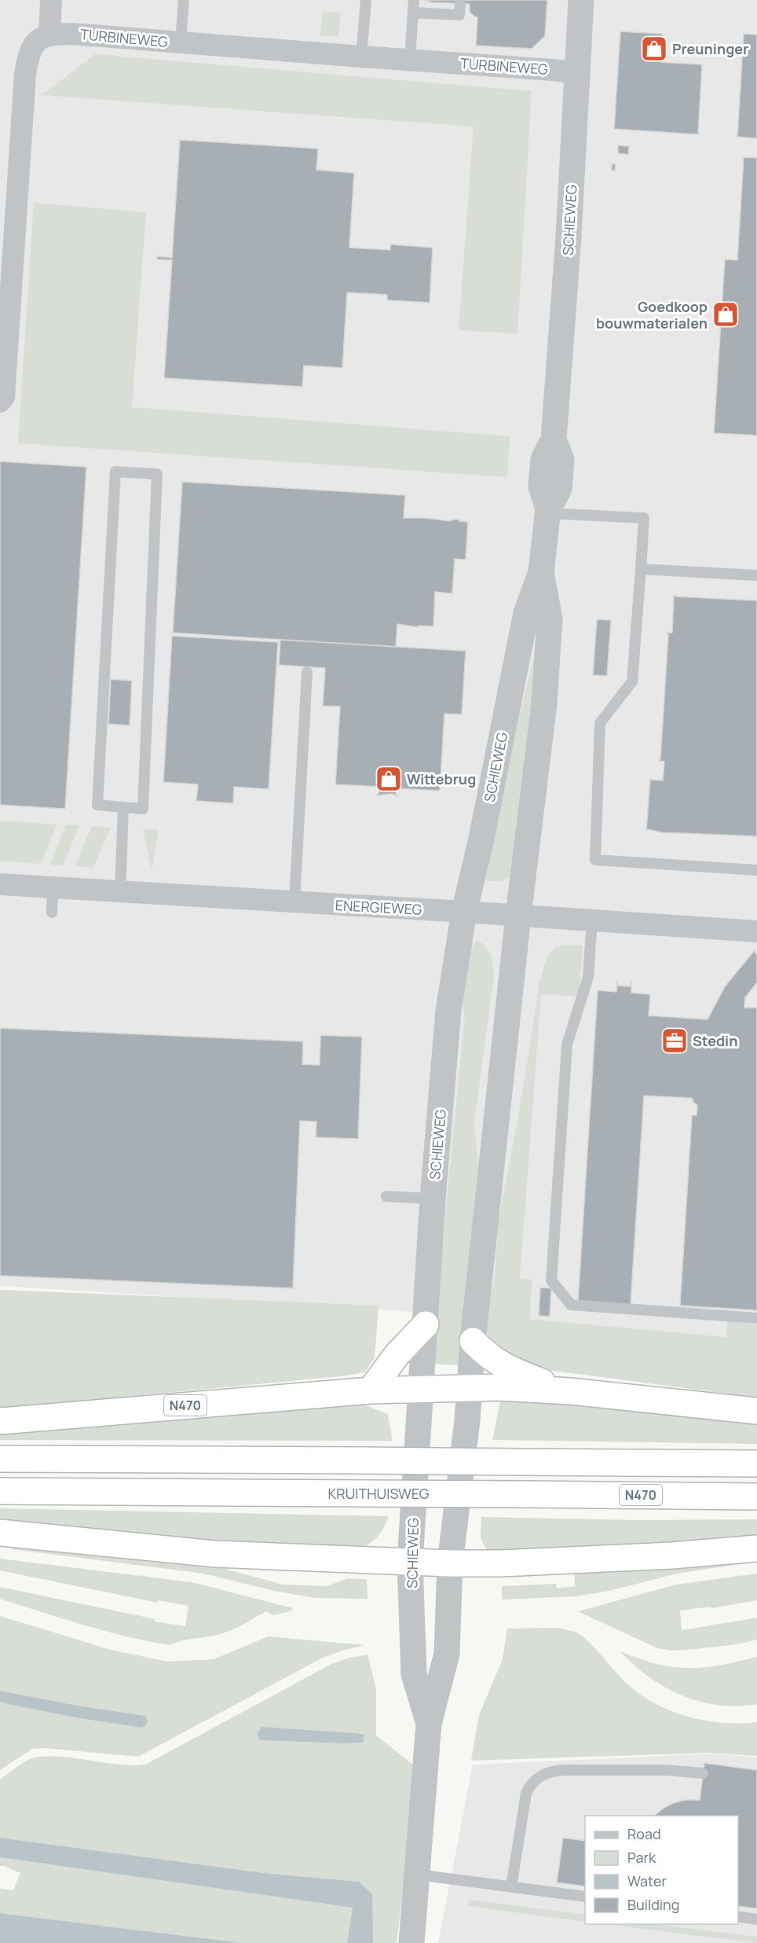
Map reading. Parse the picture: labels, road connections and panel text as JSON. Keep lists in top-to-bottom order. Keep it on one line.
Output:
{"streets":{"highway":["N470","KRUITHUISWEG"],"street":["TURBINEWEG","SCHIEWEG","ENERGIEWEG"]},"crossings":[["TURBINEWEG","SCHIEWEG"],["SCHIEWEG","ENERGIEWEG"],["SCHIEWEG","N470"]],"places":{"shop":["Preuninger","Goedkoop bouwmaterialen","Wittebrug"],"office":["Stedin"]},"legend":["Road","Park","Water","Building"]}
